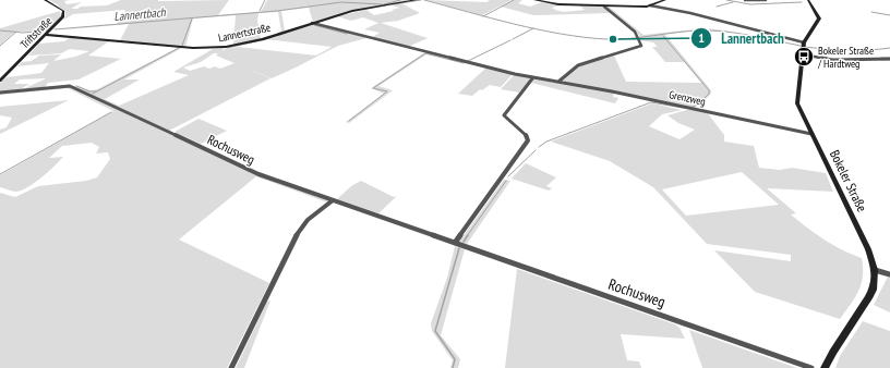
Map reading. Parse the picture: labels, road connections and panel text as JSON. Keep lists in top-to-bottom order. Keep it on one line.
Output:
{"streets":{"street":["Triftstraße","Lannertstraße","Grenzweg","Rochusweg","Bokeler Straße"]},"crossings":[["Triftstraße","Lannertstraße"],["Lannertstraße","Grenzweg"],["Grenzweg","Bokeler Straße"]],"water":["Lannertbach"],"places":{"other":["Lannertbach"],"bus stop":["Bokeler Straße / Hardtweg"]}}
